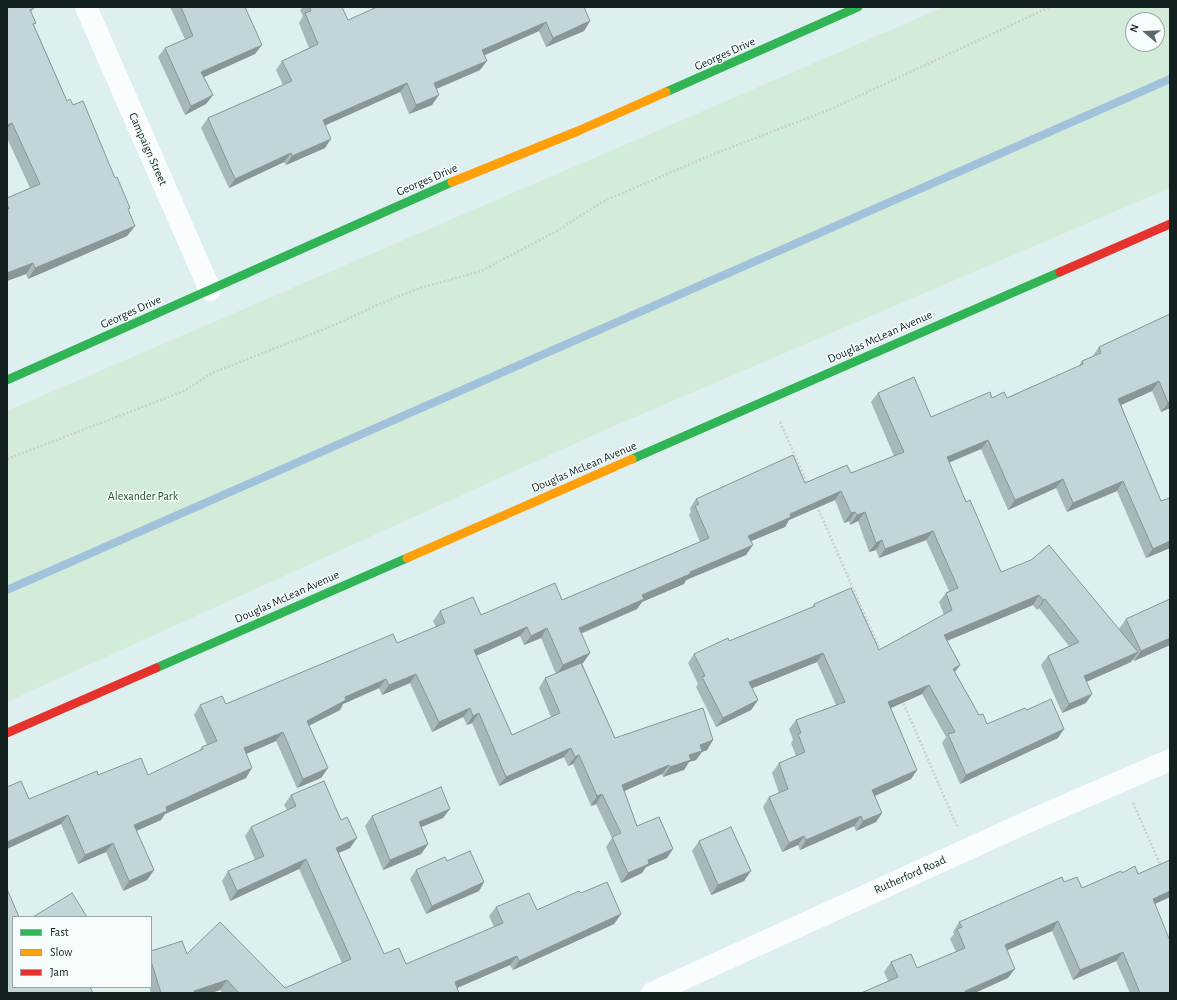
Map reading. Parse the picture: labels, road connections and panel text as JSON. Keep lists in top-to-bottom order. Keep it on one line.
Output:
{"streets":{"street":["Georges Drive","Campaign Street","Douglas McLean Avenue","Rutherford Road"]},"crossings":[["Georges Drive","Campaign Street"]],"parks":["Alexander Park"],"legend":["Fast","Slow","Jam"],"north":"left"}
